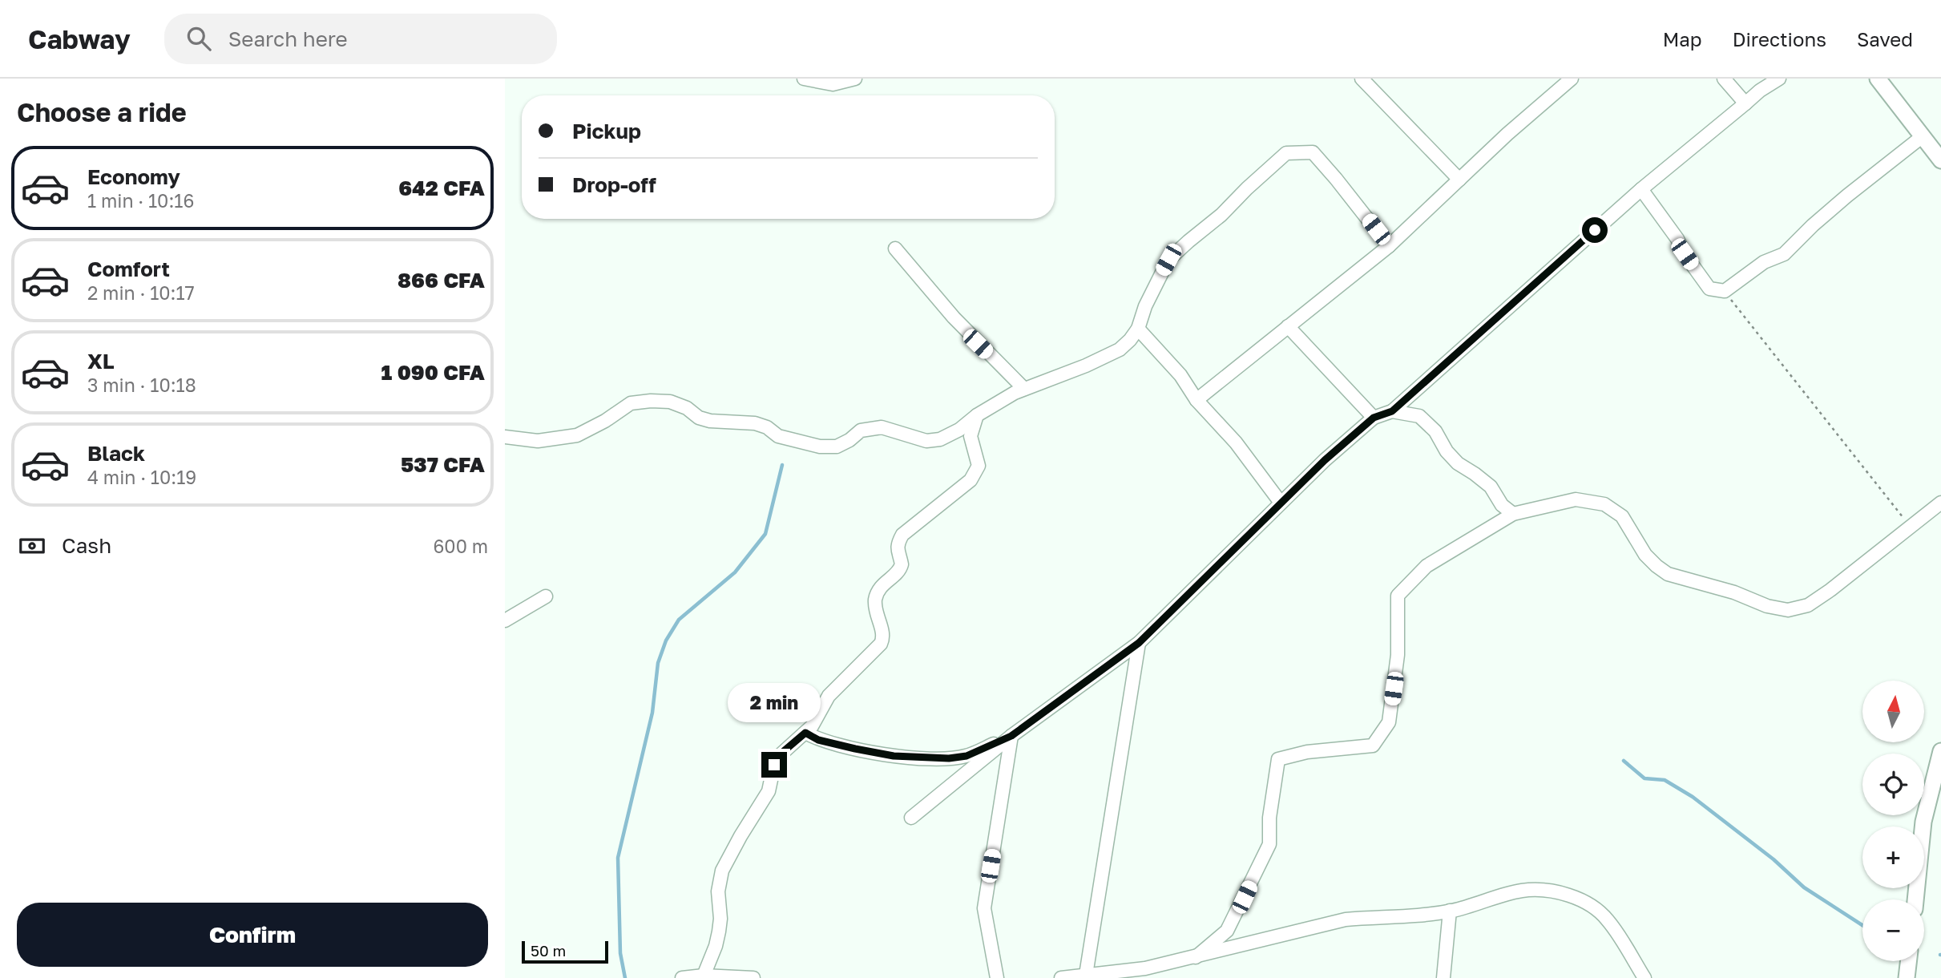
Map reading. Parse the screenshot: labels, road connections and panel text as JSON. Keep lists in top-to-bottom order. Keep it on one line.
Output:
{"scale_bar":"50 m","north":"top","page":{"header":"Cabway","search":"Search here","nav":["Map","Directions","Saved"],"heading":"Choose a ride","banner":["Pickup","Drop-off"],"list":[{"name":"Economy","note":"1 min · 10:16","value":"642 CFA"},{"name":"Comfort","note":"2 min · 10:17","value":"866 CFA"},{"name":"XL","note":"3 min · 10:18","value":"1 090 CFA"},{"name":"Black","note":"4 min · 10:19","value":"537 CFA"}],"pay":["Cash","600 m"],"map_buttons":["+","−"],"bubble":"2 min","buttons":"Confirm","scale":"50 m"}}
